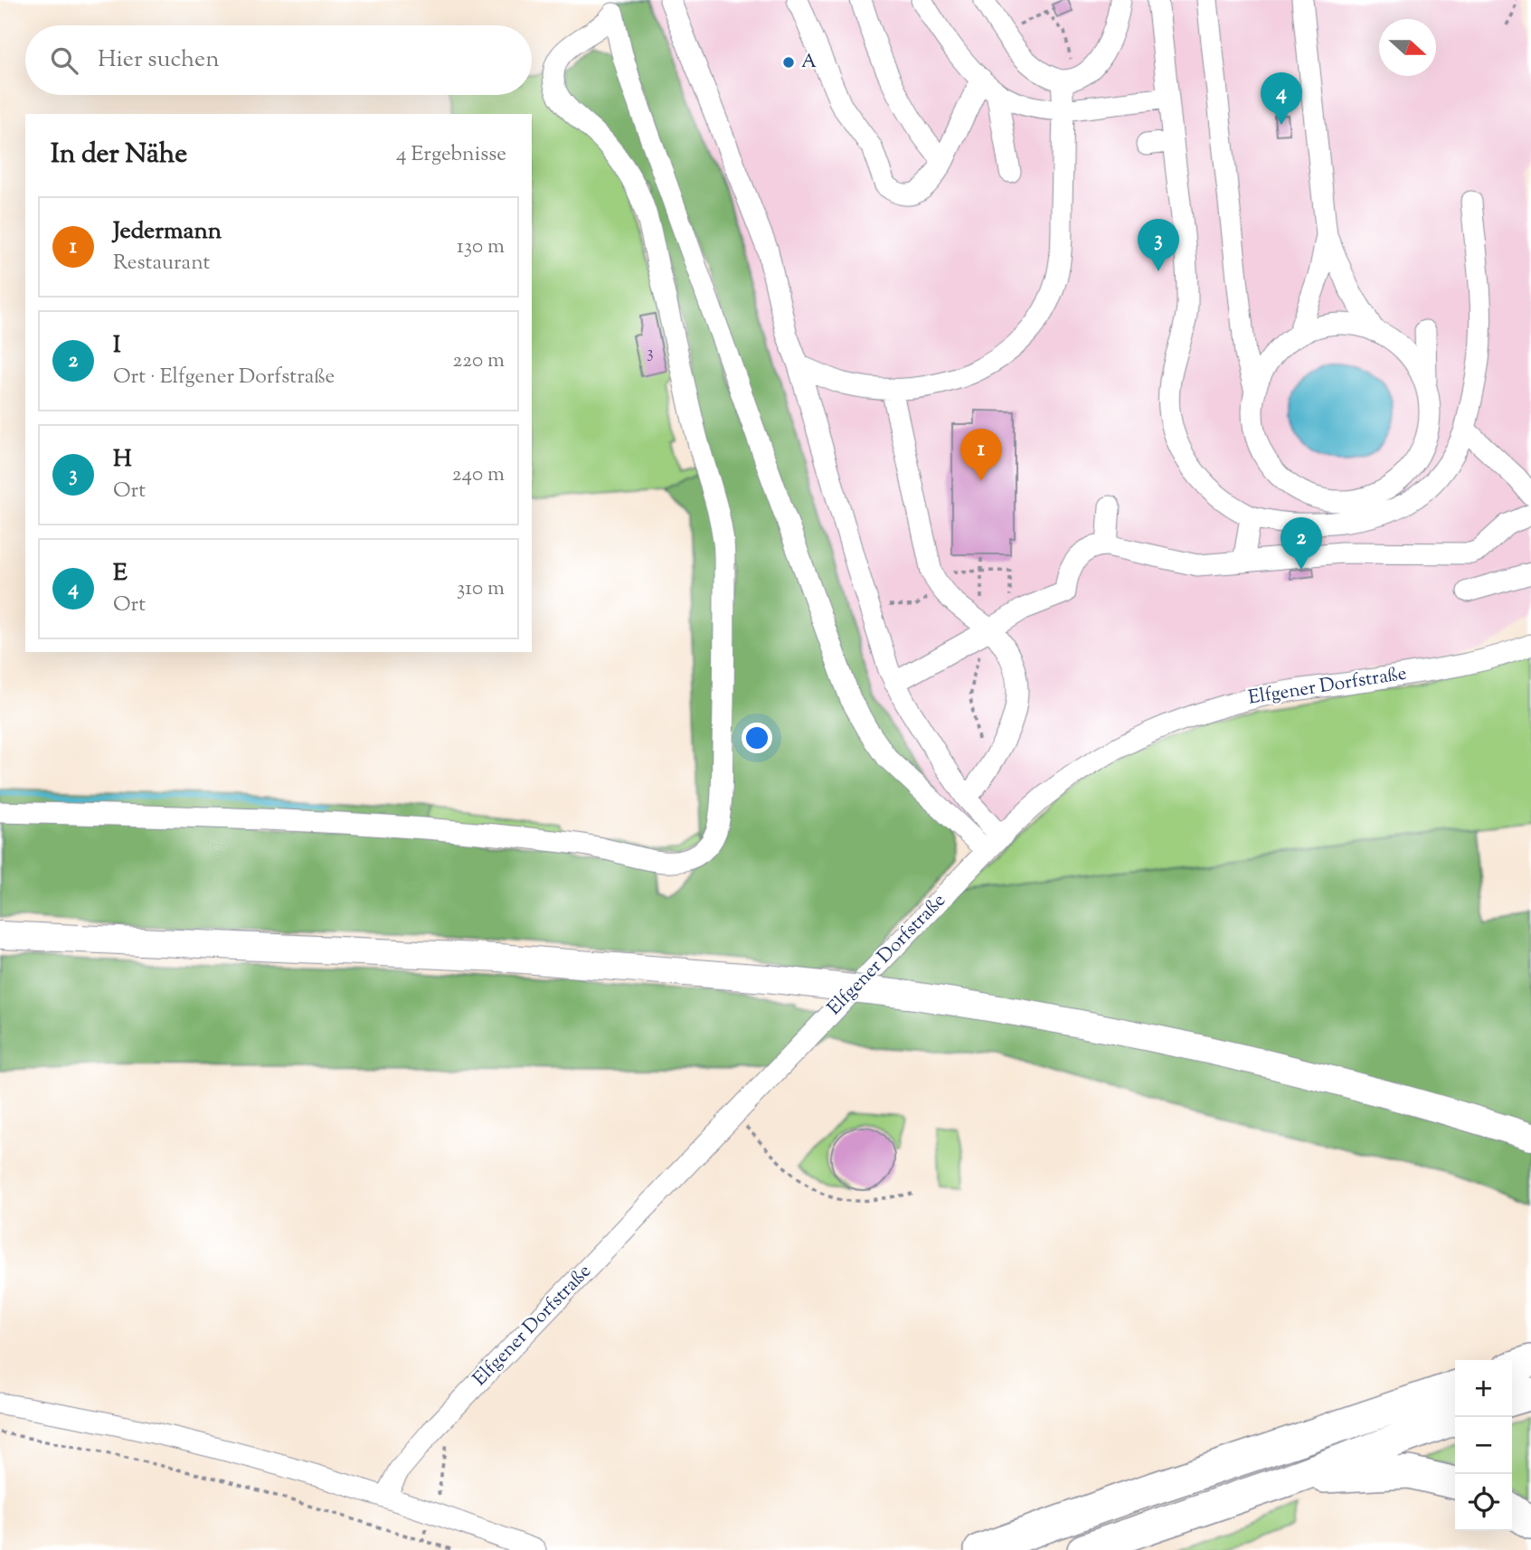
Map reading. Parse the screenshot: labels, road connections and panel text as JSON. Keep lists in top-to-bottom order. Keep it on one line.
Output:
{"streets":{"street":["Elfgener Dorfstraße"]},"places":["A"],"house_numbers":["3"],"north":"right","page":{"search":"Hier suchen","pins":["4","3","1","2"],"heading":["In der Nähe","4 Ergebnisse"],"list":[{"mark":"1","name":"Jedermann","note":"Restaurant","value":"130 m"},{"mark":"2","name":"I","note":"Ort · Elfgener Dorfstraße","value":"220 m"},{"mark":"3","name":"H","note":"Ort","value":"240 m"},{"mark":"4","name":"E","note":"Ort","value":"310 m"}],"map_buttons":["+","−"]}}
